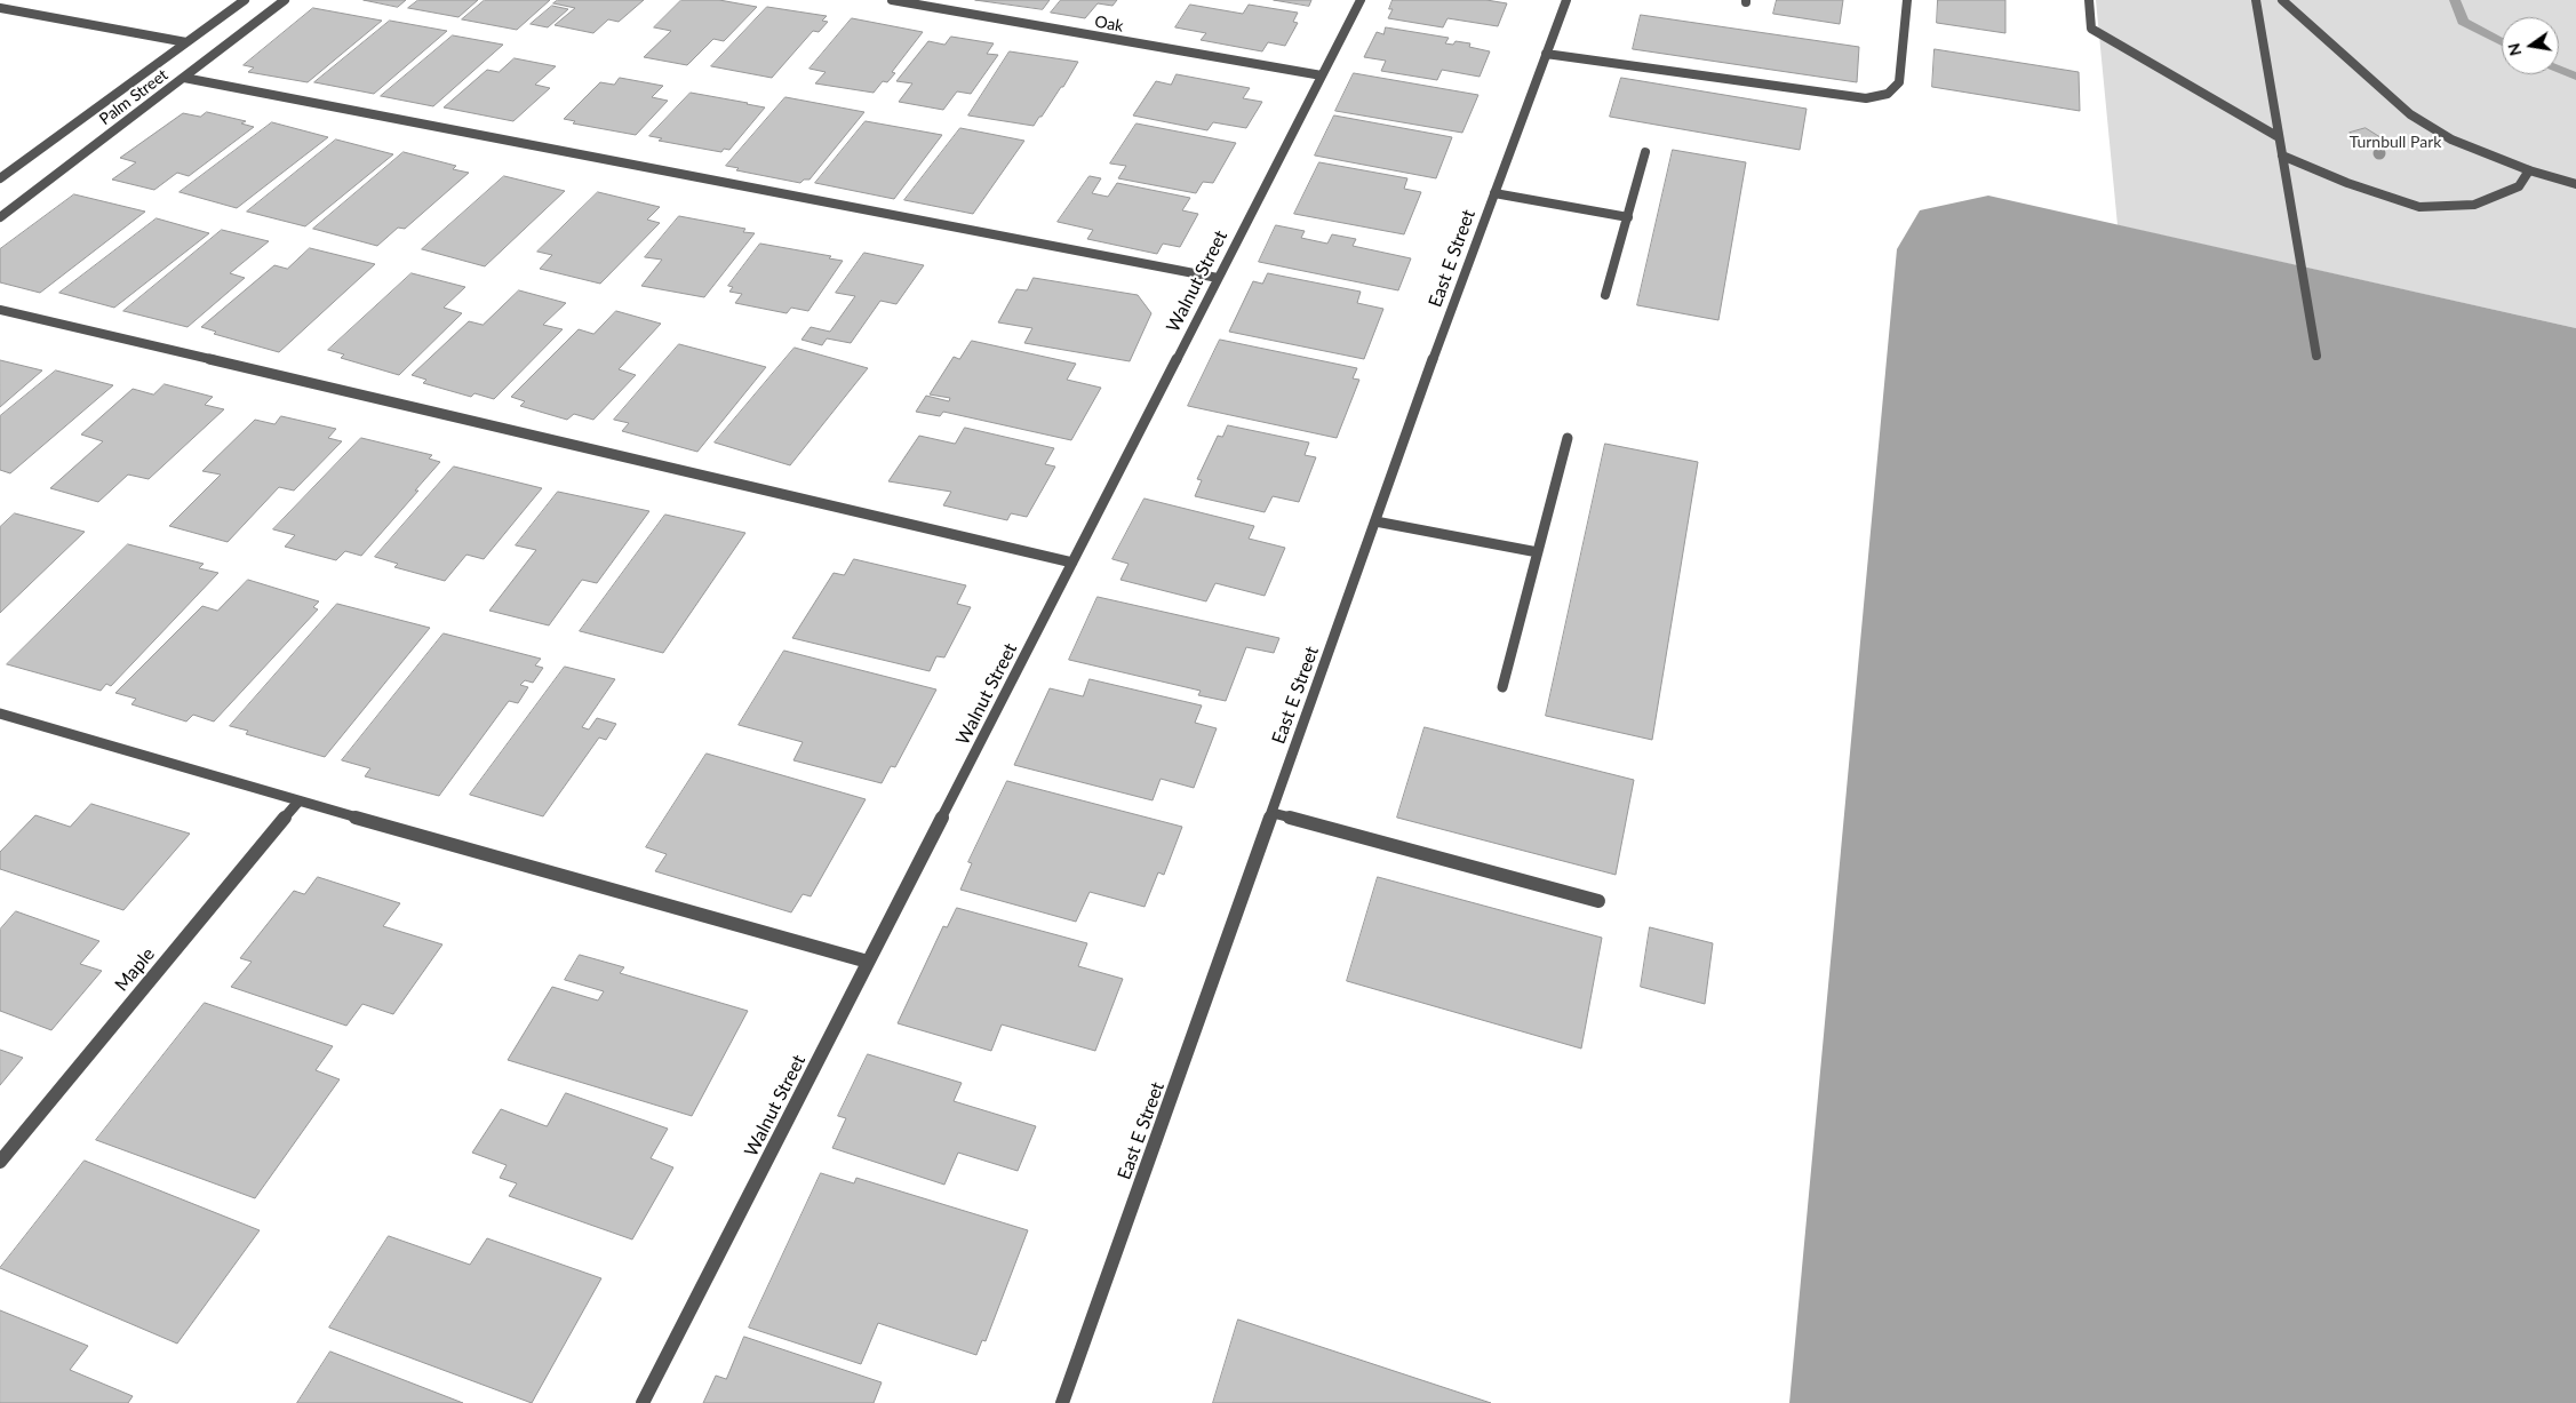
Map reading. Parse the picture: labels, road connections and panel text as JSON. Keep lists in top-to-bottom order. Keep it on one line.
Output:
{"streets":{"street":["Oak","Palm Street","East E Street","Walnut Street","Maple"]},"crossings":[["Oak","Walnut Street"]],"parks":["Turnbull Park"],"north":"left"}
